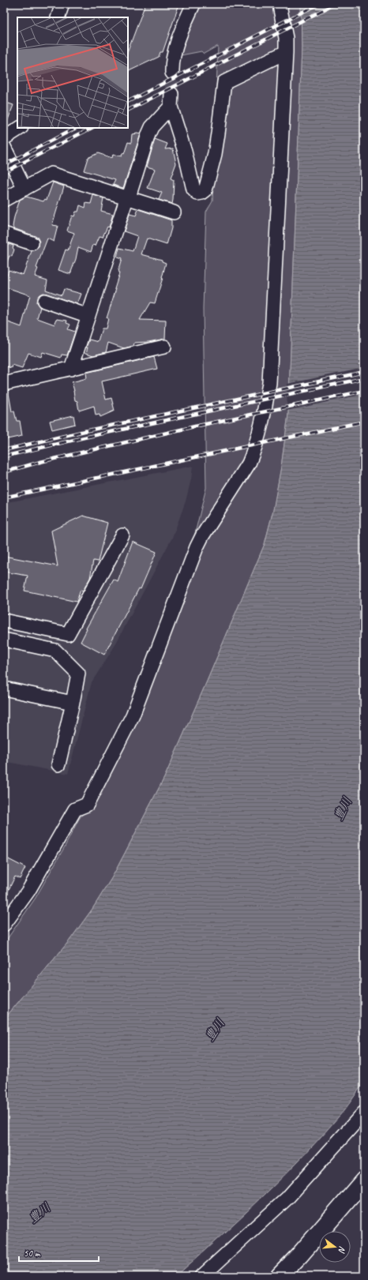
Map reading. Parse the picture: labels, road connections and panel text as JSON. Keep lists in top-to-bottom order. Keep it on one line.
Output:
{"water":["豊川"],"scale_bar":"50 m","north":"right"}
